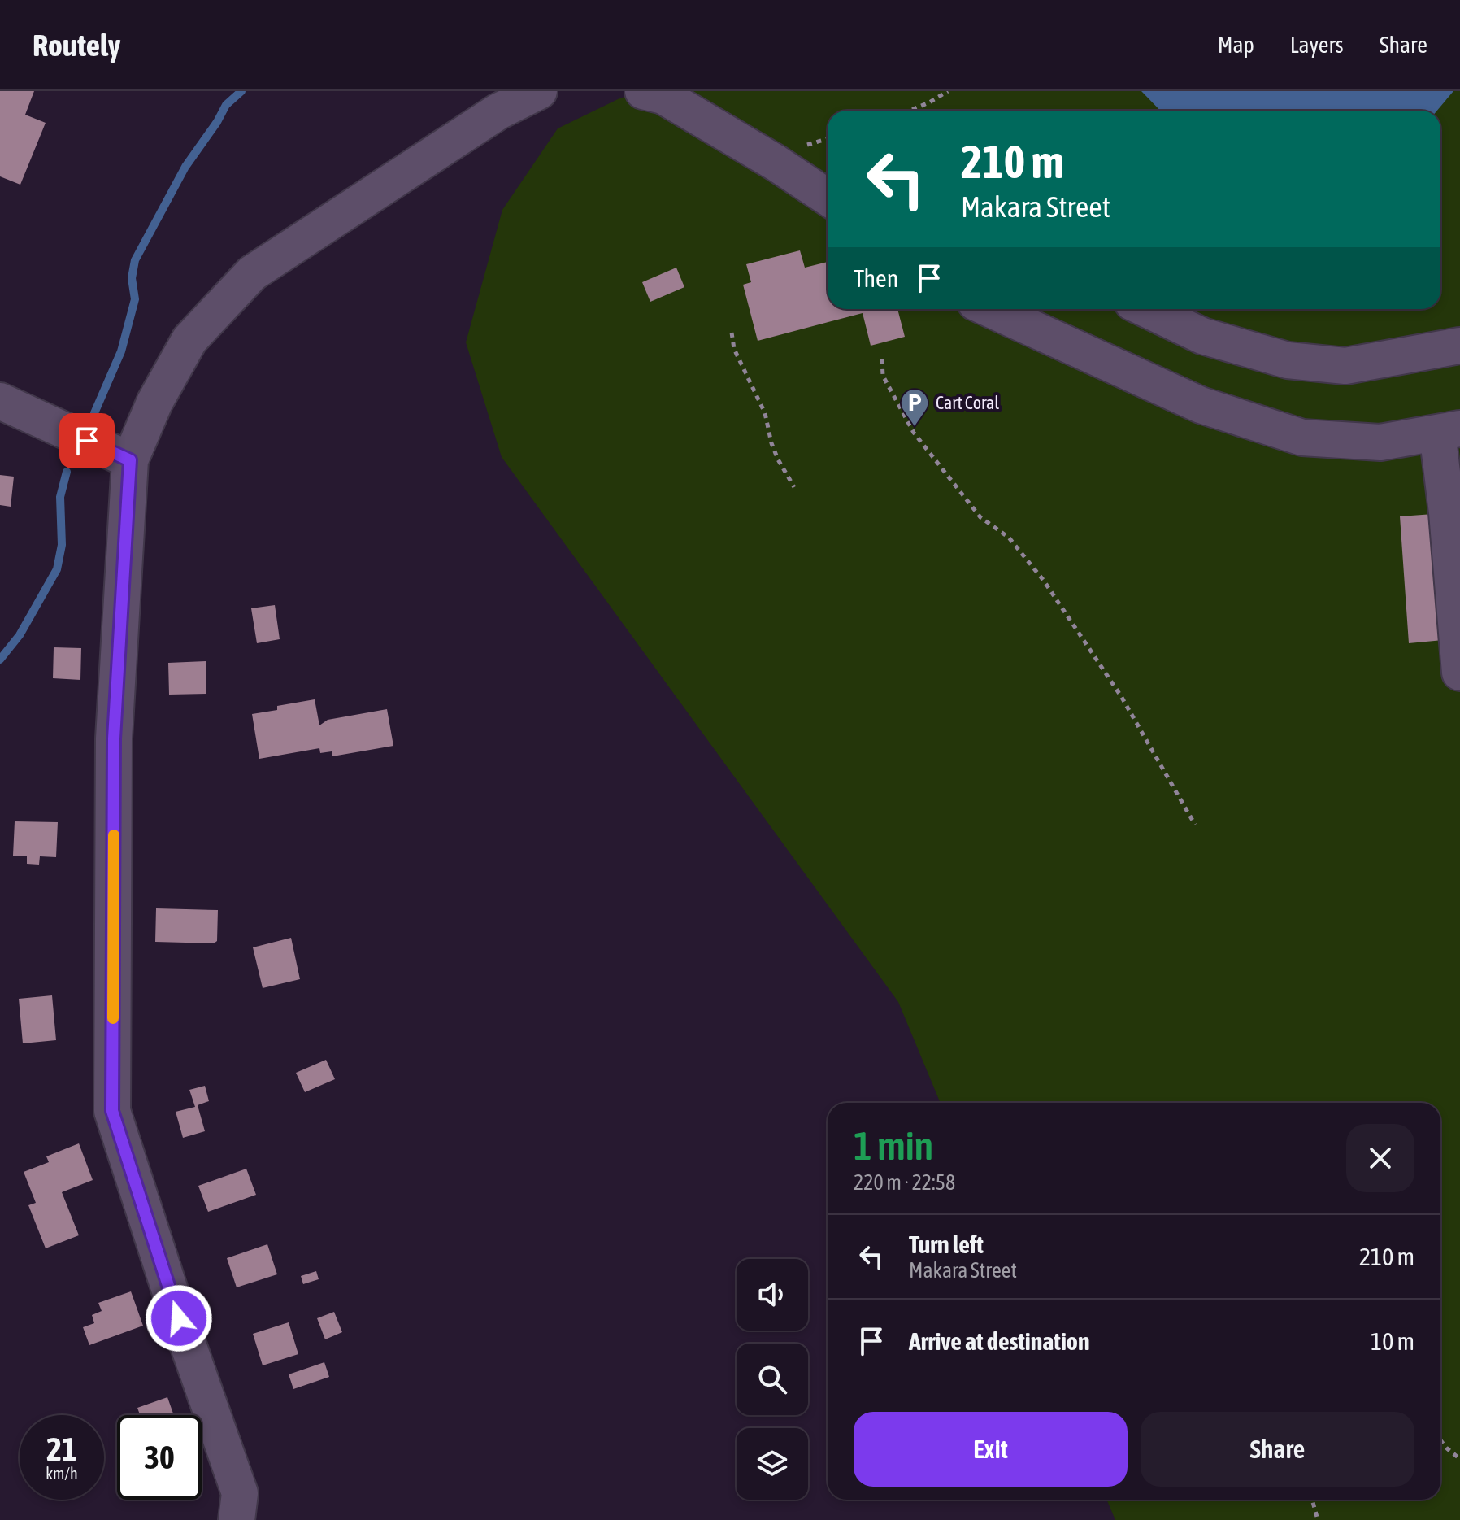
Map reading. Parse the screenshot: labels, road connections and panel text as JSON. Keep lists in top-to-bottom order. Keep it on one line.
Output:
{"places":{"parking":["Cart Coral"]},"page":{"header":"Routely","nav":["Map","Layers","Share"],"turn":["210 m","Makara Street"],"then":"Then","heading":["1 min","220 m · 22:58"],"list":[{"name":"Turn left","note":"Makara Street","value":"210 m"},{"name":"Arrive at destination","value":"10 m"}],"buttons":["Exit","Share"],"speed":"21 km/h","limit":"30"}}
